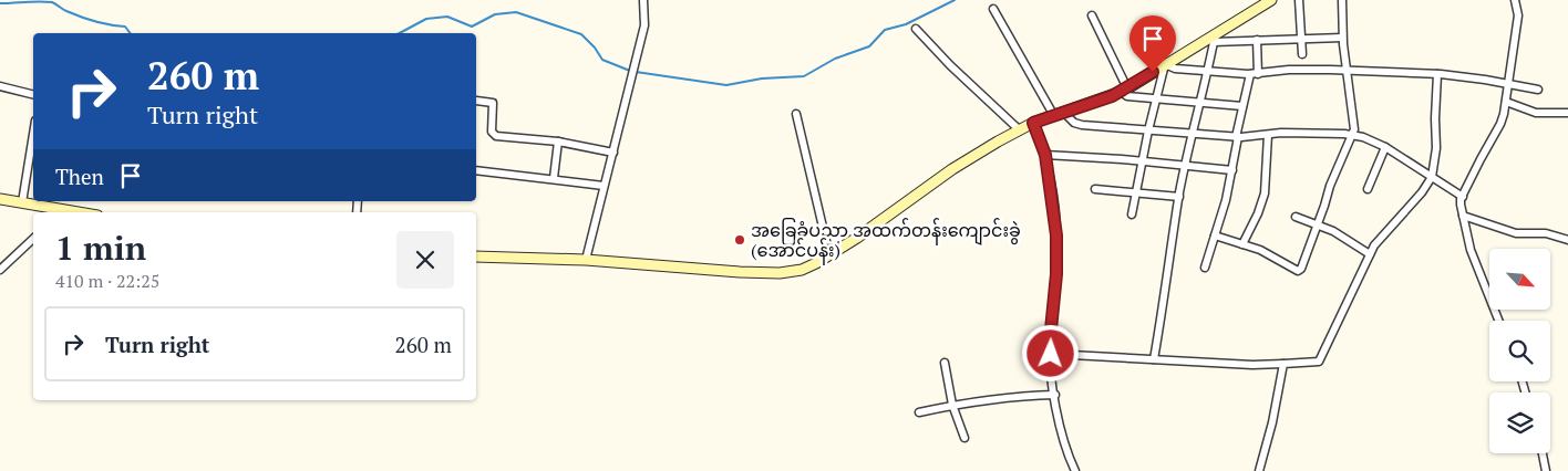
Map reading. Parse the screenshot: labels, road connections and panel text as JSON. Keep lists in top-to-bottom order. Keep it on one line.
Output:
{"places":["အခြေခံပညာ အထက်တန်းကျောင်းခွဲ (အောင်ပန်း)"],"north":"bottom right","page":{"turn":["260 m","Turn right"],"then":"Then","heading":["1 min","410 m · 22:25"],"list":[{"name":"Turn right","value":"260 m"}]}}
